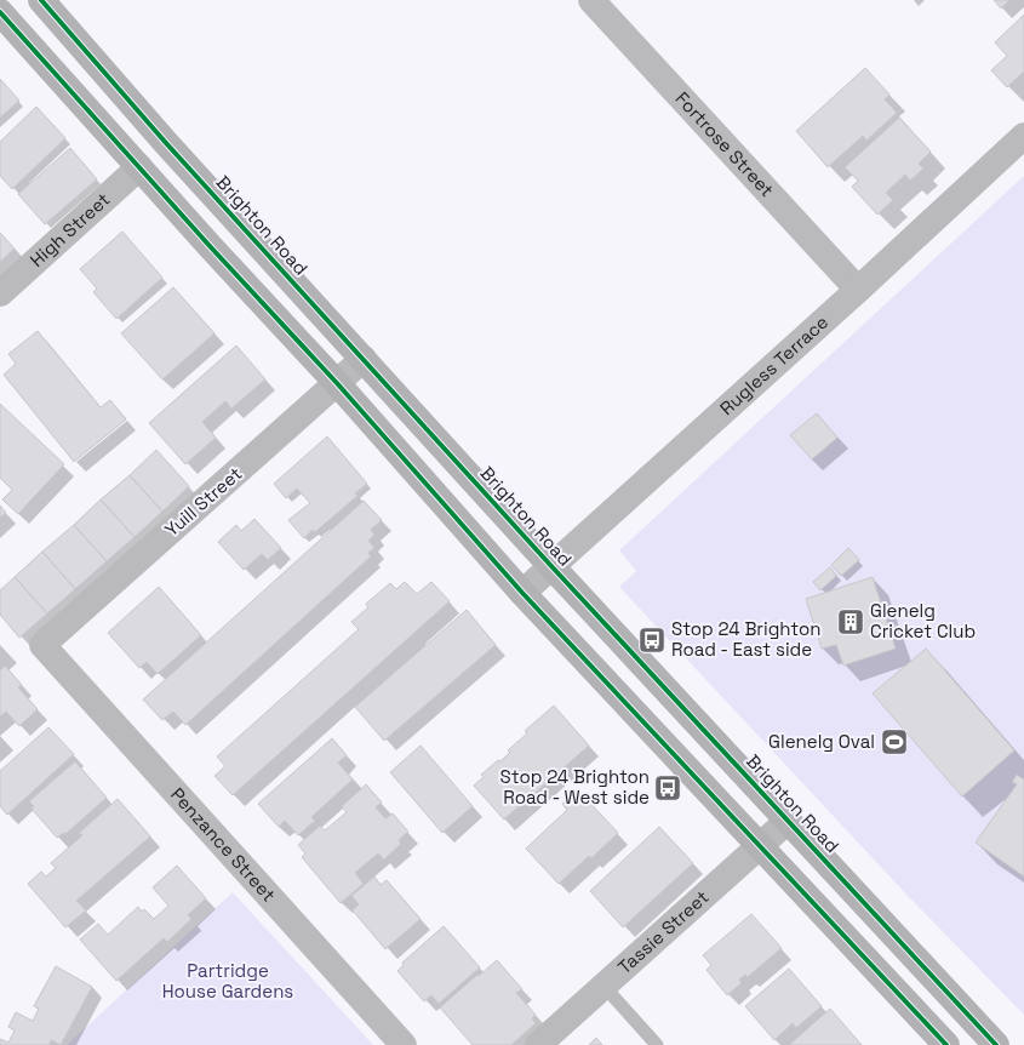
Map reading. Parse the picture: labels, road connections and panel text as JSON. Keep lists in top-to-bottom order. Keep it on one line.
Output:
{"streets":{"main road":["Brighton Road"],"street":["Fortrose Street","High Street","Rugless Terrace","Yuill Street","Penzance Street","Tassie Street"]},"crossings":[["Fortrose Street","Rugless Terrace"],["Brighton Road","Rugless Terrace"],["Brighton Road","Yuill Street"],["Brighton Road","Tassie Street"],["Yuill Street","Penzance Street"]],"parks":["Partridge House Gardens"],"places":{"building":["Glenelg Cricket Club"],"bus stop":["Stop 24 Brighton Road - East side","Stop 24 Brighton Road - West side"],"sports":["Glenelg Oval"]}}
